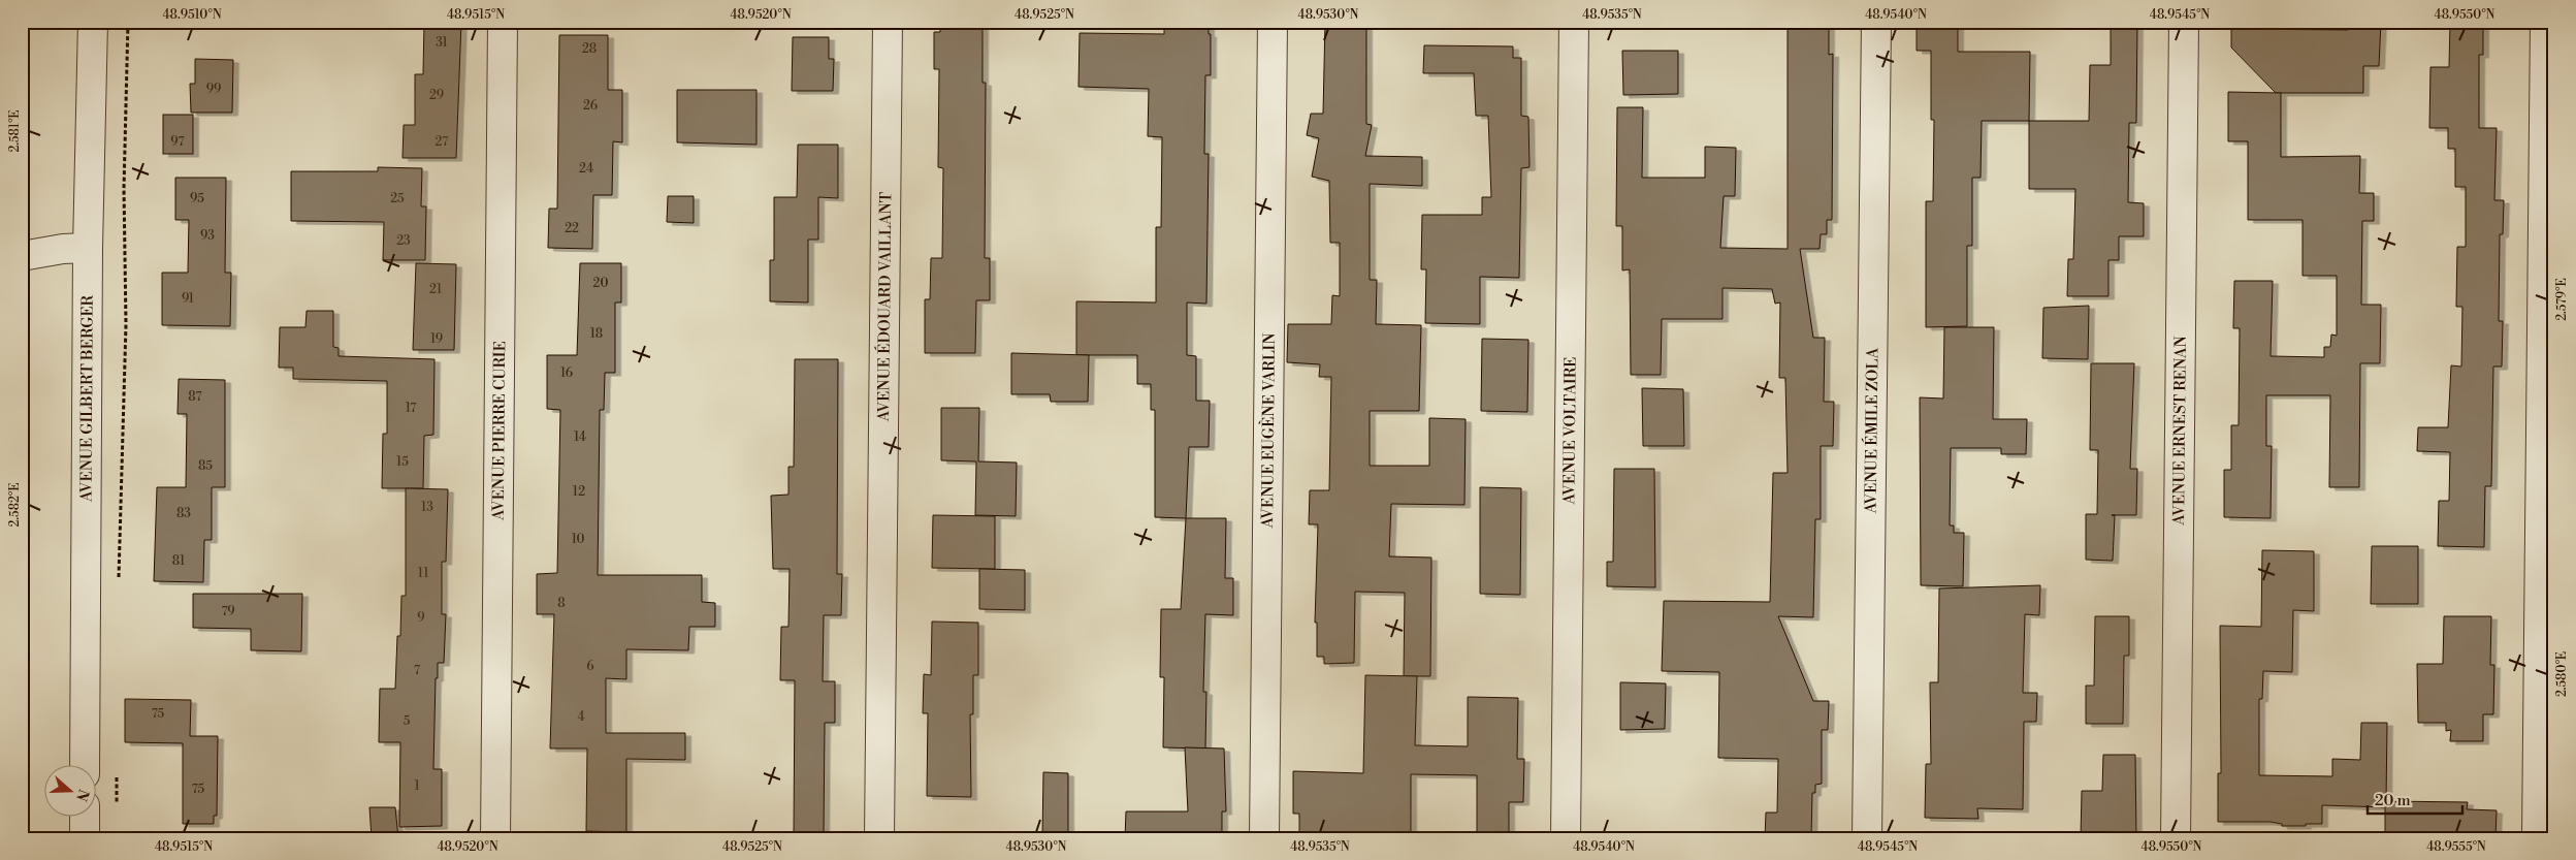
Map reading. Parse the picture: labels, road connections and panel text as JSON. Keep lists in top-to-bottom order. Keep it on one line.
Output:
{"streets":{"street":["AVENUE ÉDOUARD VAILLANT","AVENUE GILBERT BERGER","AVENUE PIERRE CURIE","AVENUE EUGÈNE VARLIN","AVENUE VOLTAIRE","AVENUE ERNEST RENAN","AVENUE ÉMILE ZOLA"]},"house_numbers":["31","28","99","29","26","97","27","24","95","25","22","93","23","20","21","91","18","19","16","87","17","14","15","85","12","13","83","10","81","11","8","79","9","6","7","75","4","5","1","75"],"scale_bar":"20 m","north":"right","coordinates":["48.9510°N","48.9515°N","48.9520°N","48.9525°N","48.9530°N","48.9535°N","48.9540°N","48.9545°N","48.9550°N","2.581°E","2.579°E","2.582°E","2.580°E","48.9555°N"]}
